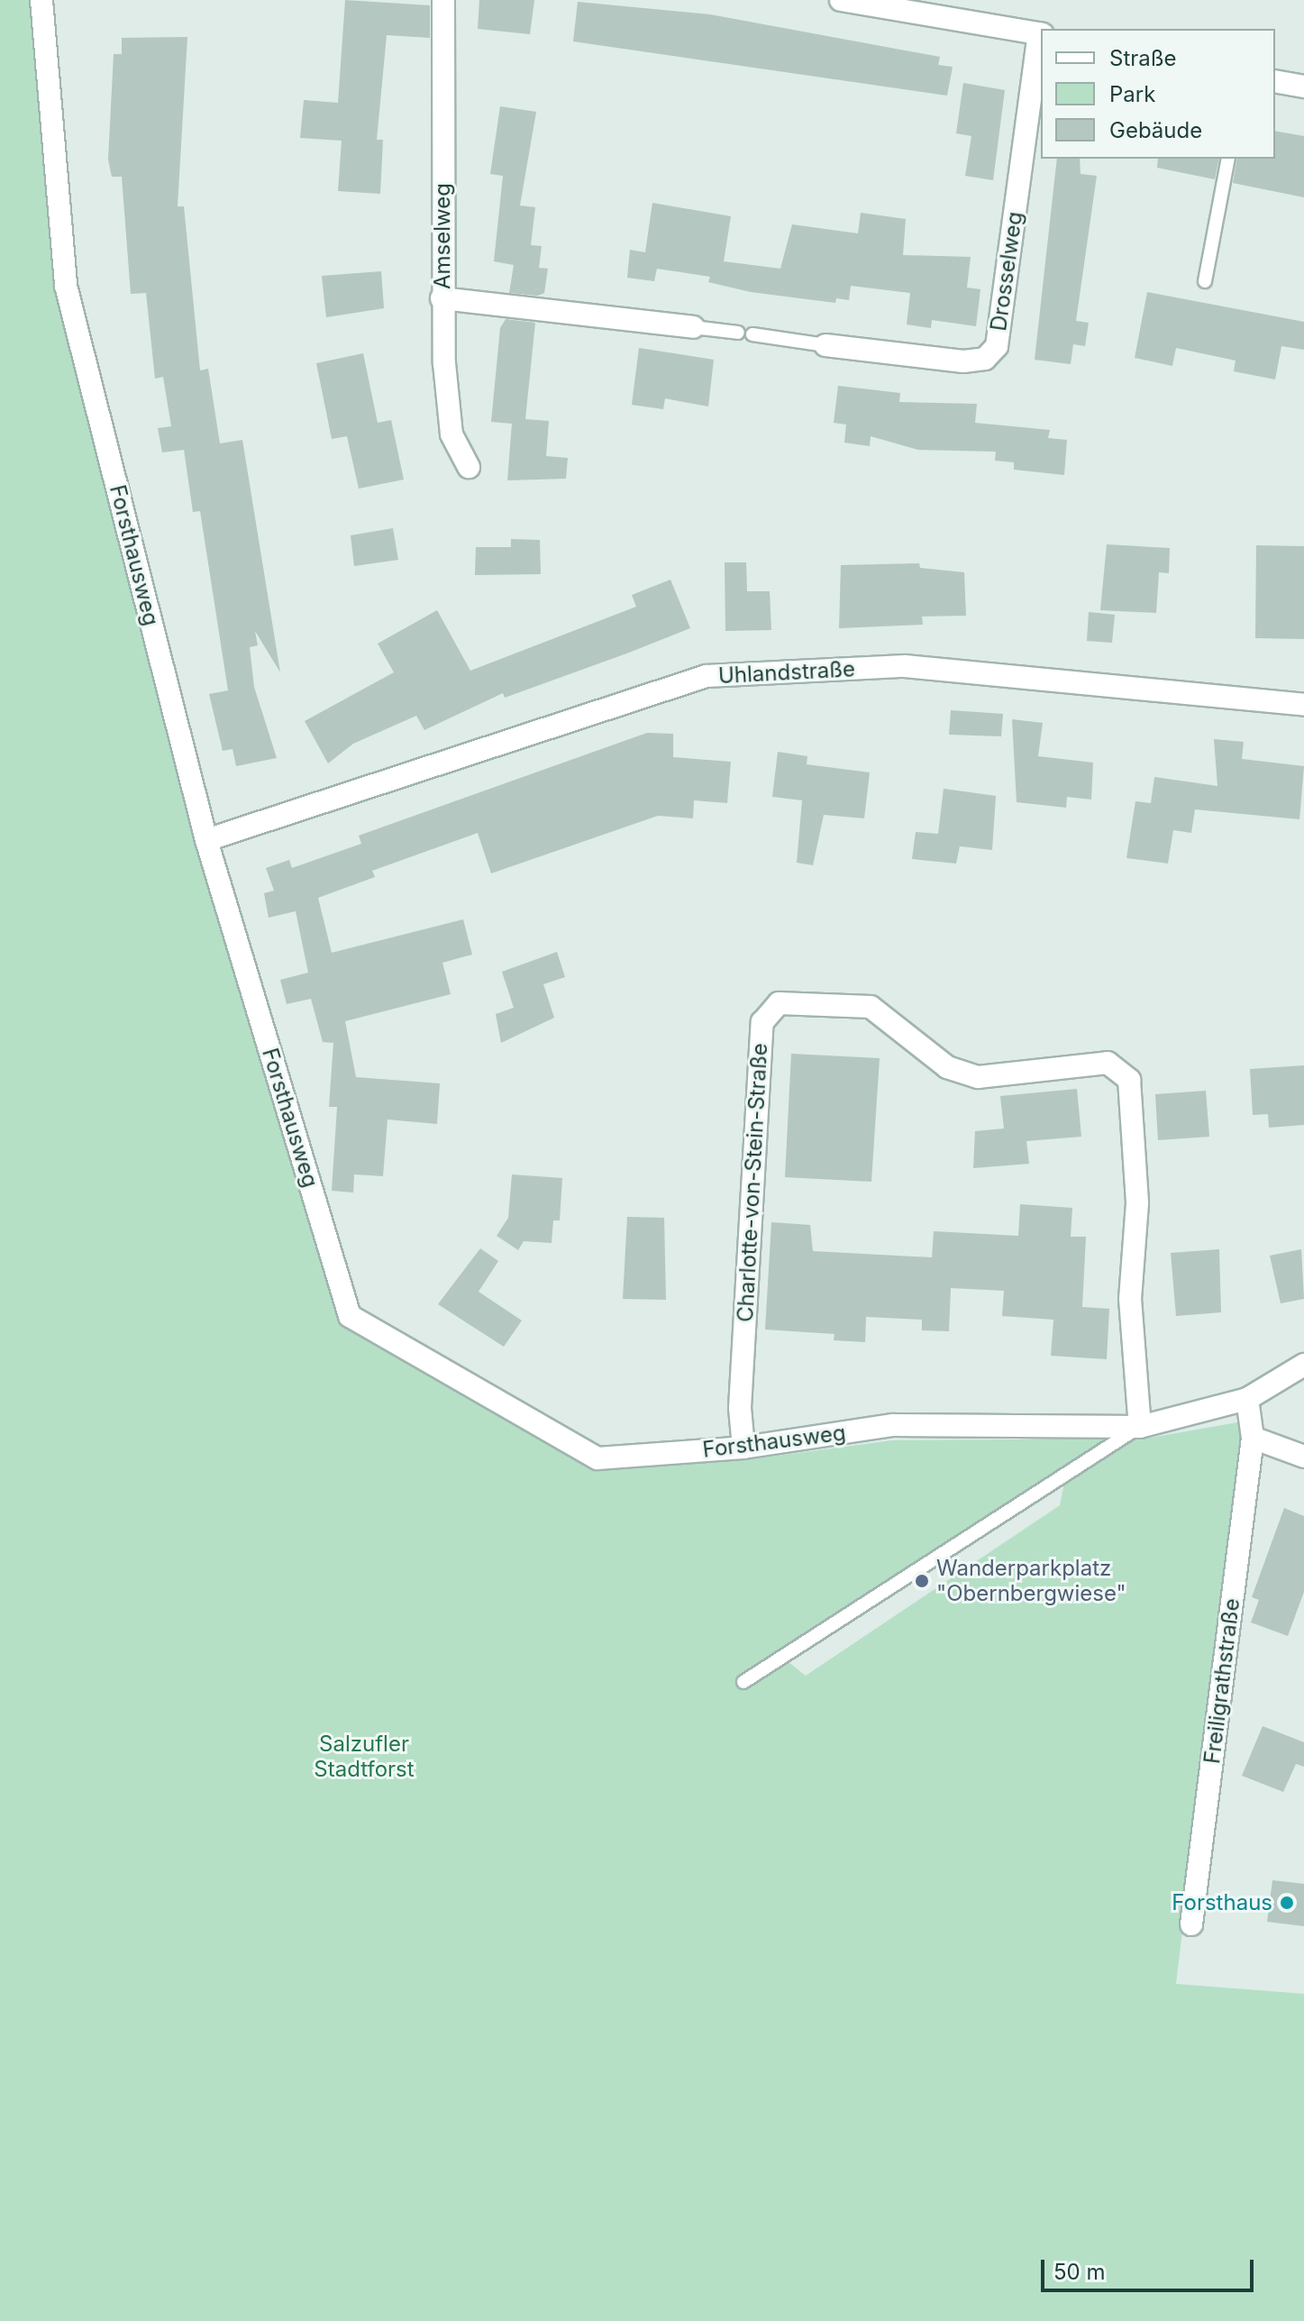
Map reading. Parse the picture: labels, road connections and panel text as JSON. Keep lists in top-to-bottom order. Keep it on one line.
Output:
{"streets":{"street":["Amselweg","Drosselweg","Forsthausweg","Uhlandstraße","Charlotte-von-Stein-Straße","Freiligrathstraße"]},"crossings":[["Forsthausweg","Uhlandstraße"],["Forsthausweg","Charlotte-von-Stein-Straße"],["Forsthausweg","Freiligrathstraße"]],"parks":["Salzufler Stadtforst"],"places":["Wanderparkplatz \"Obernbergwiese\"","Forsthaus"],"legend":["Straße","Park","Gebäude"],"scale_bar":"50 m"}
